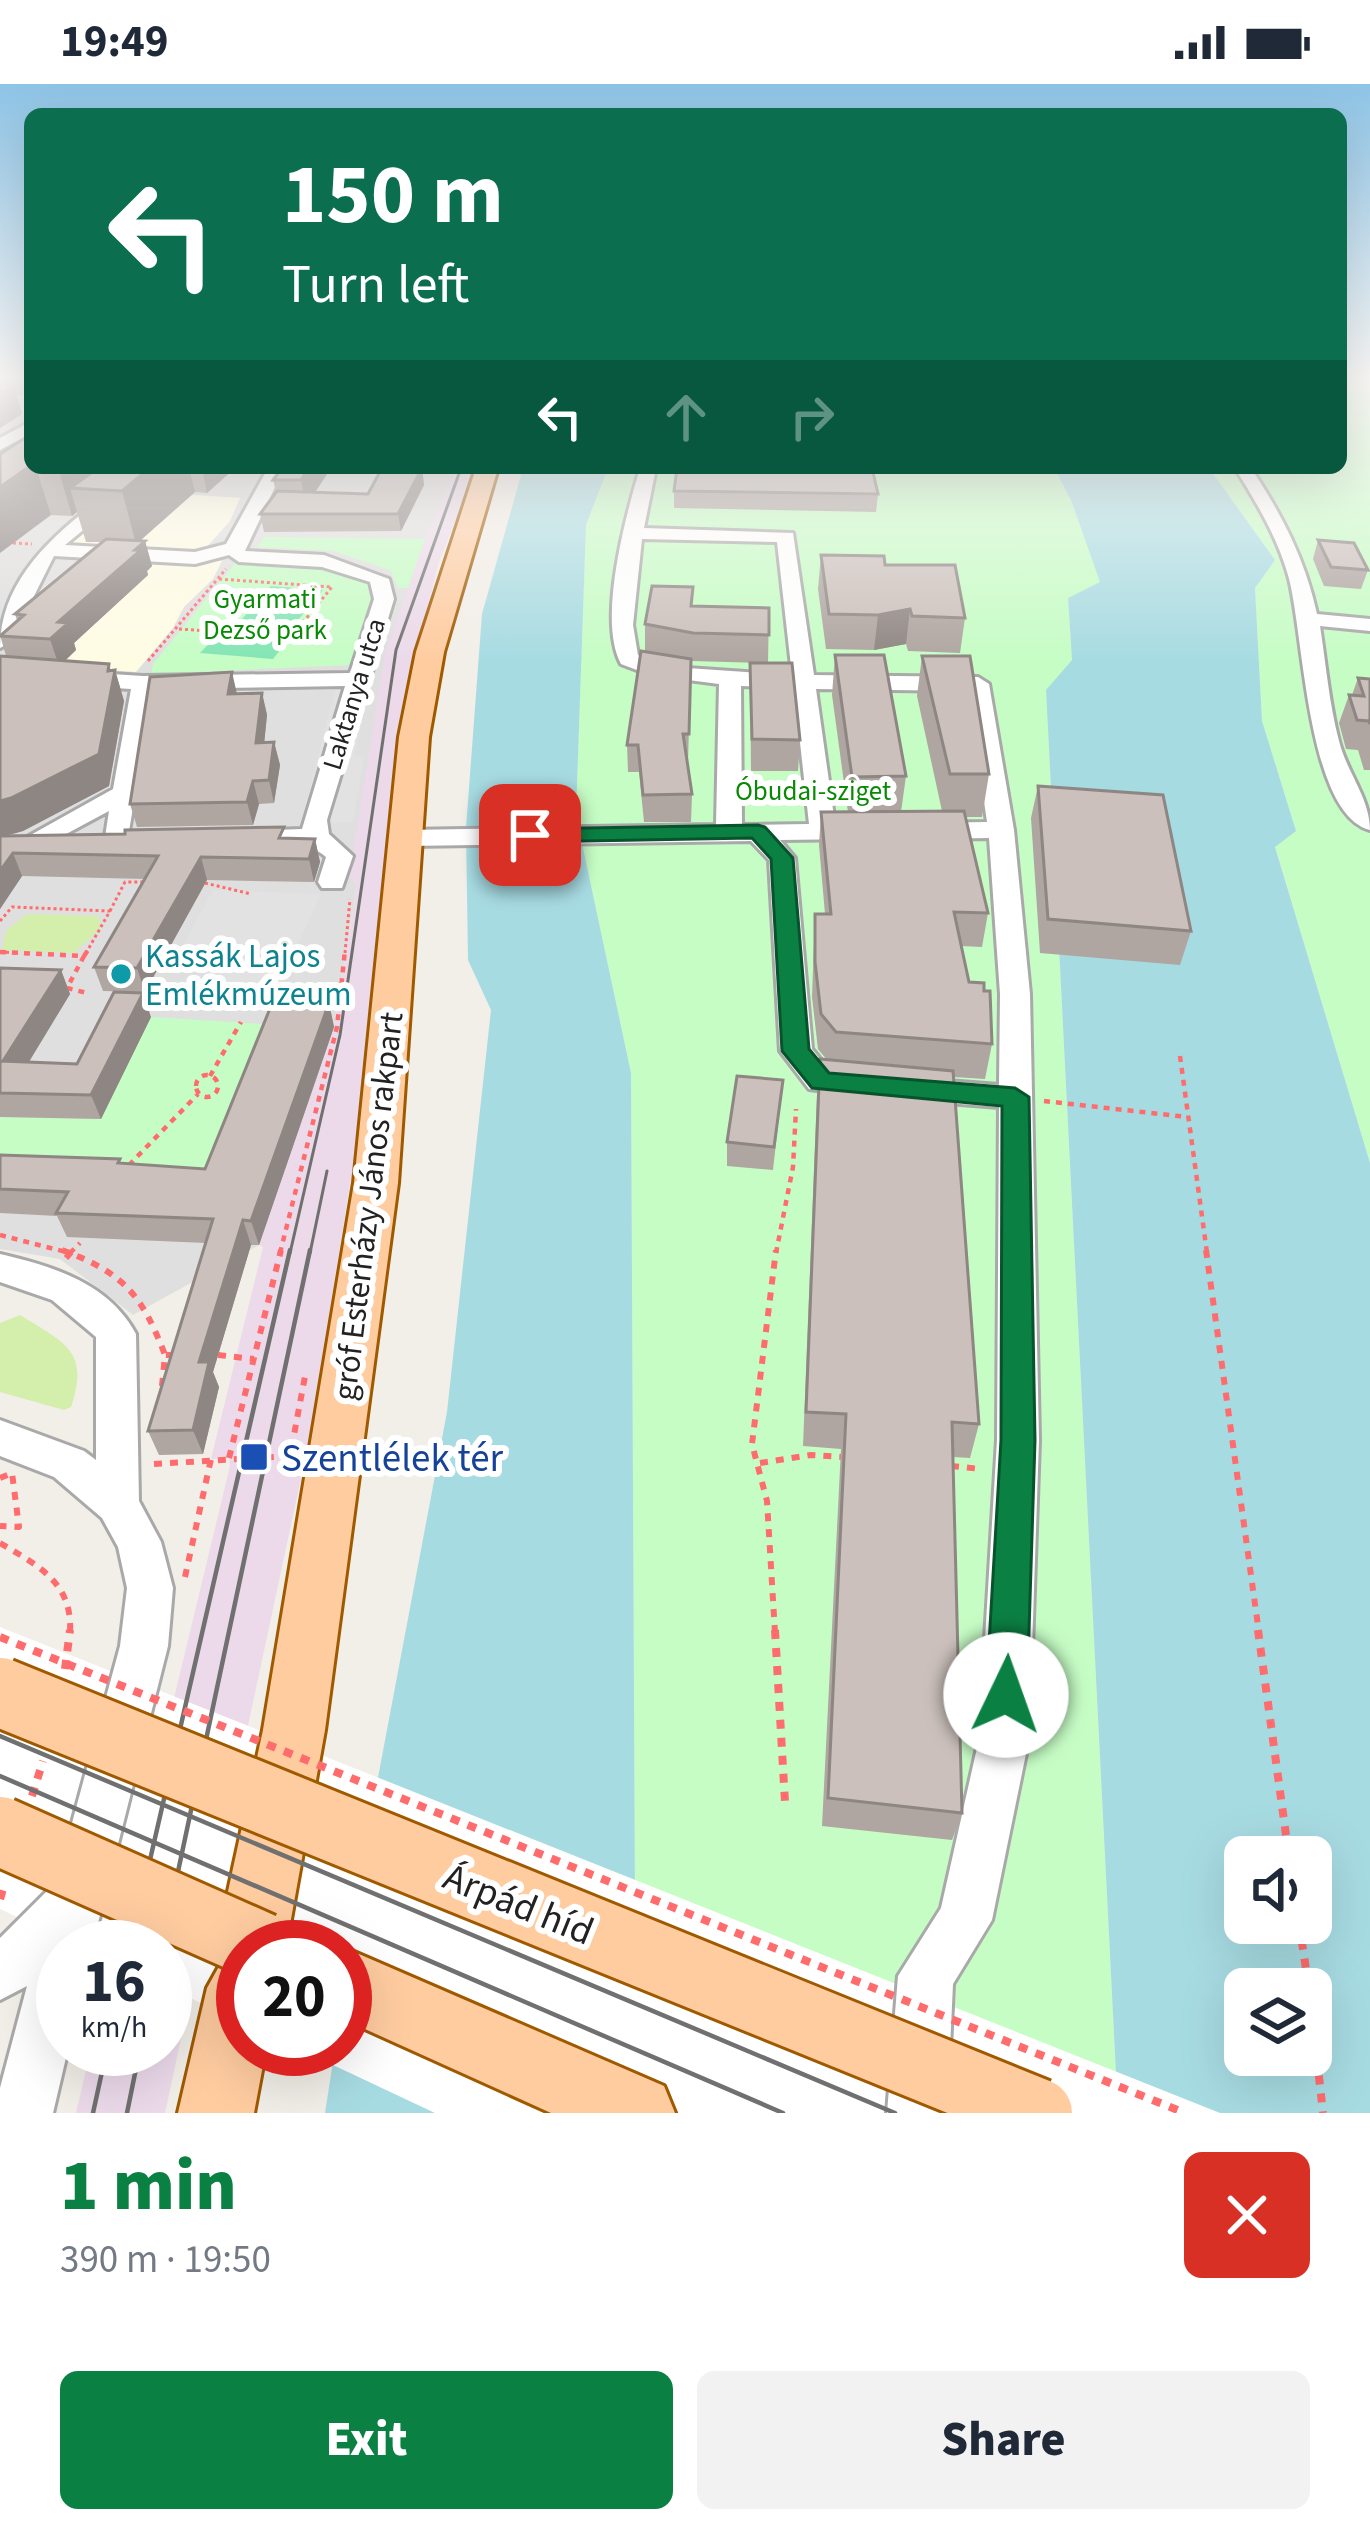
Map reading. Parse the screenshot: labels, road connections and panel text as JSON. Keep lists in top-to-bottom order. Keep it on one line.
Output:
{"streets":{"main road":["gróf Esterházy János rakpart","Árpád híd"],"street":["Laktanya utca"]},"parks":["Gyarmati Dezső park","Óbudai-sziget"],"places":{"other":["Kassák Lajos Emlékmúzeum"],"transit":["Szentlélek tér"]},"page":{"status":"19:49","turn":["150 m","Turn left"],"speed":"16 km/h","limit":"20","heading":["1 min","390 m · 19:50"],"buttons":["Exit","Share"]}}
